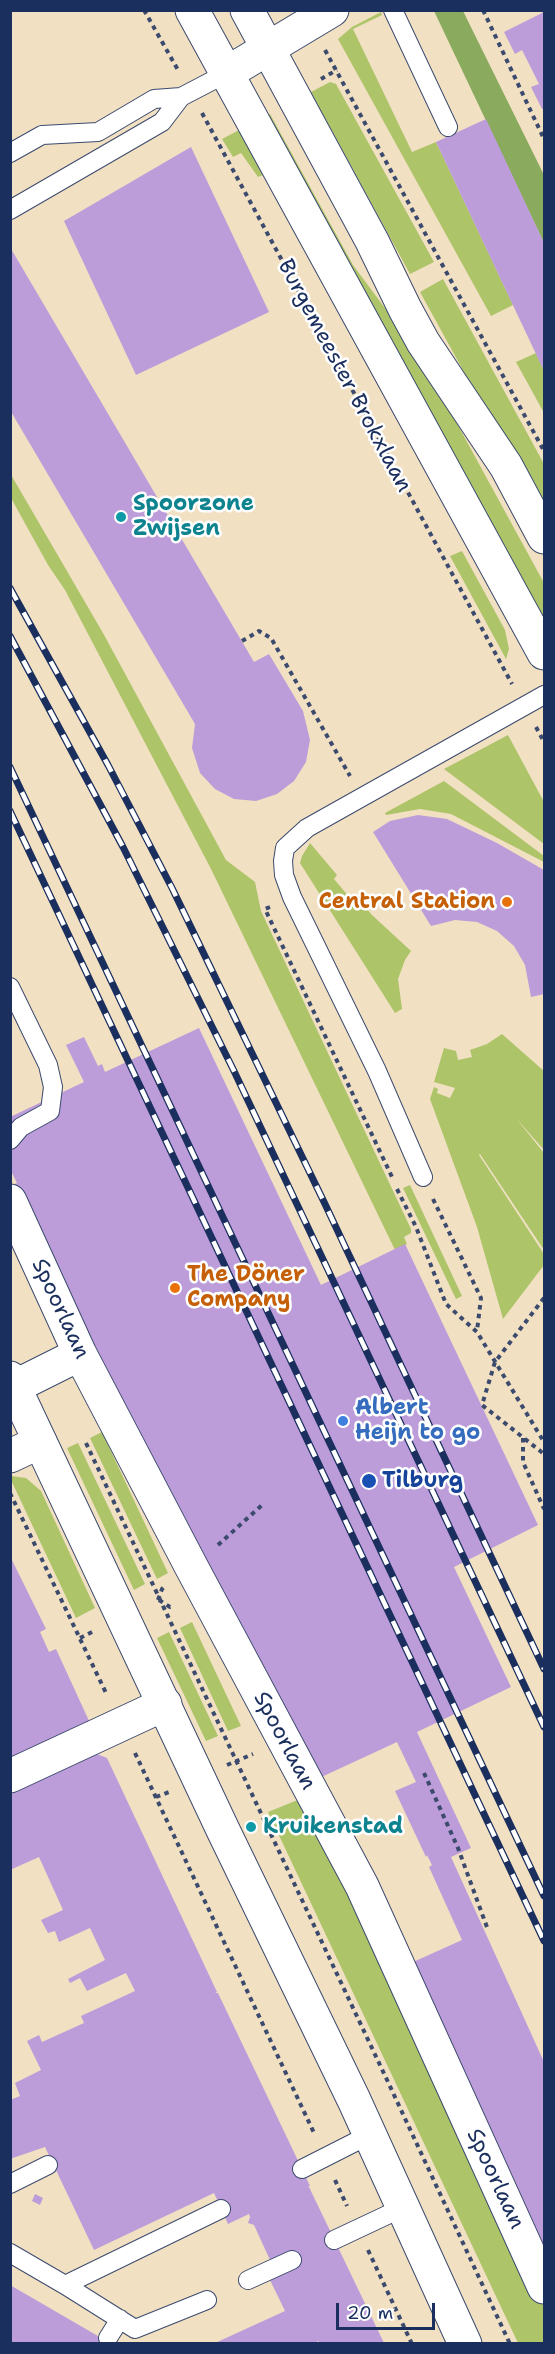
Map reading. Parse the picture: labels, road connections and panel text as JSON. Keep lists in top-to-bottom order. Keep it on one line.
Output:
{"streets":{"street":["Burgemeester Brokxlaan","Spoorlaan"]},"places":["Spoorzone Zwijsen","Central Station","The Döner Company","Albert Heijn to go","Tilburg","Kruikenstad"],"scale_bar":"20 m"}
